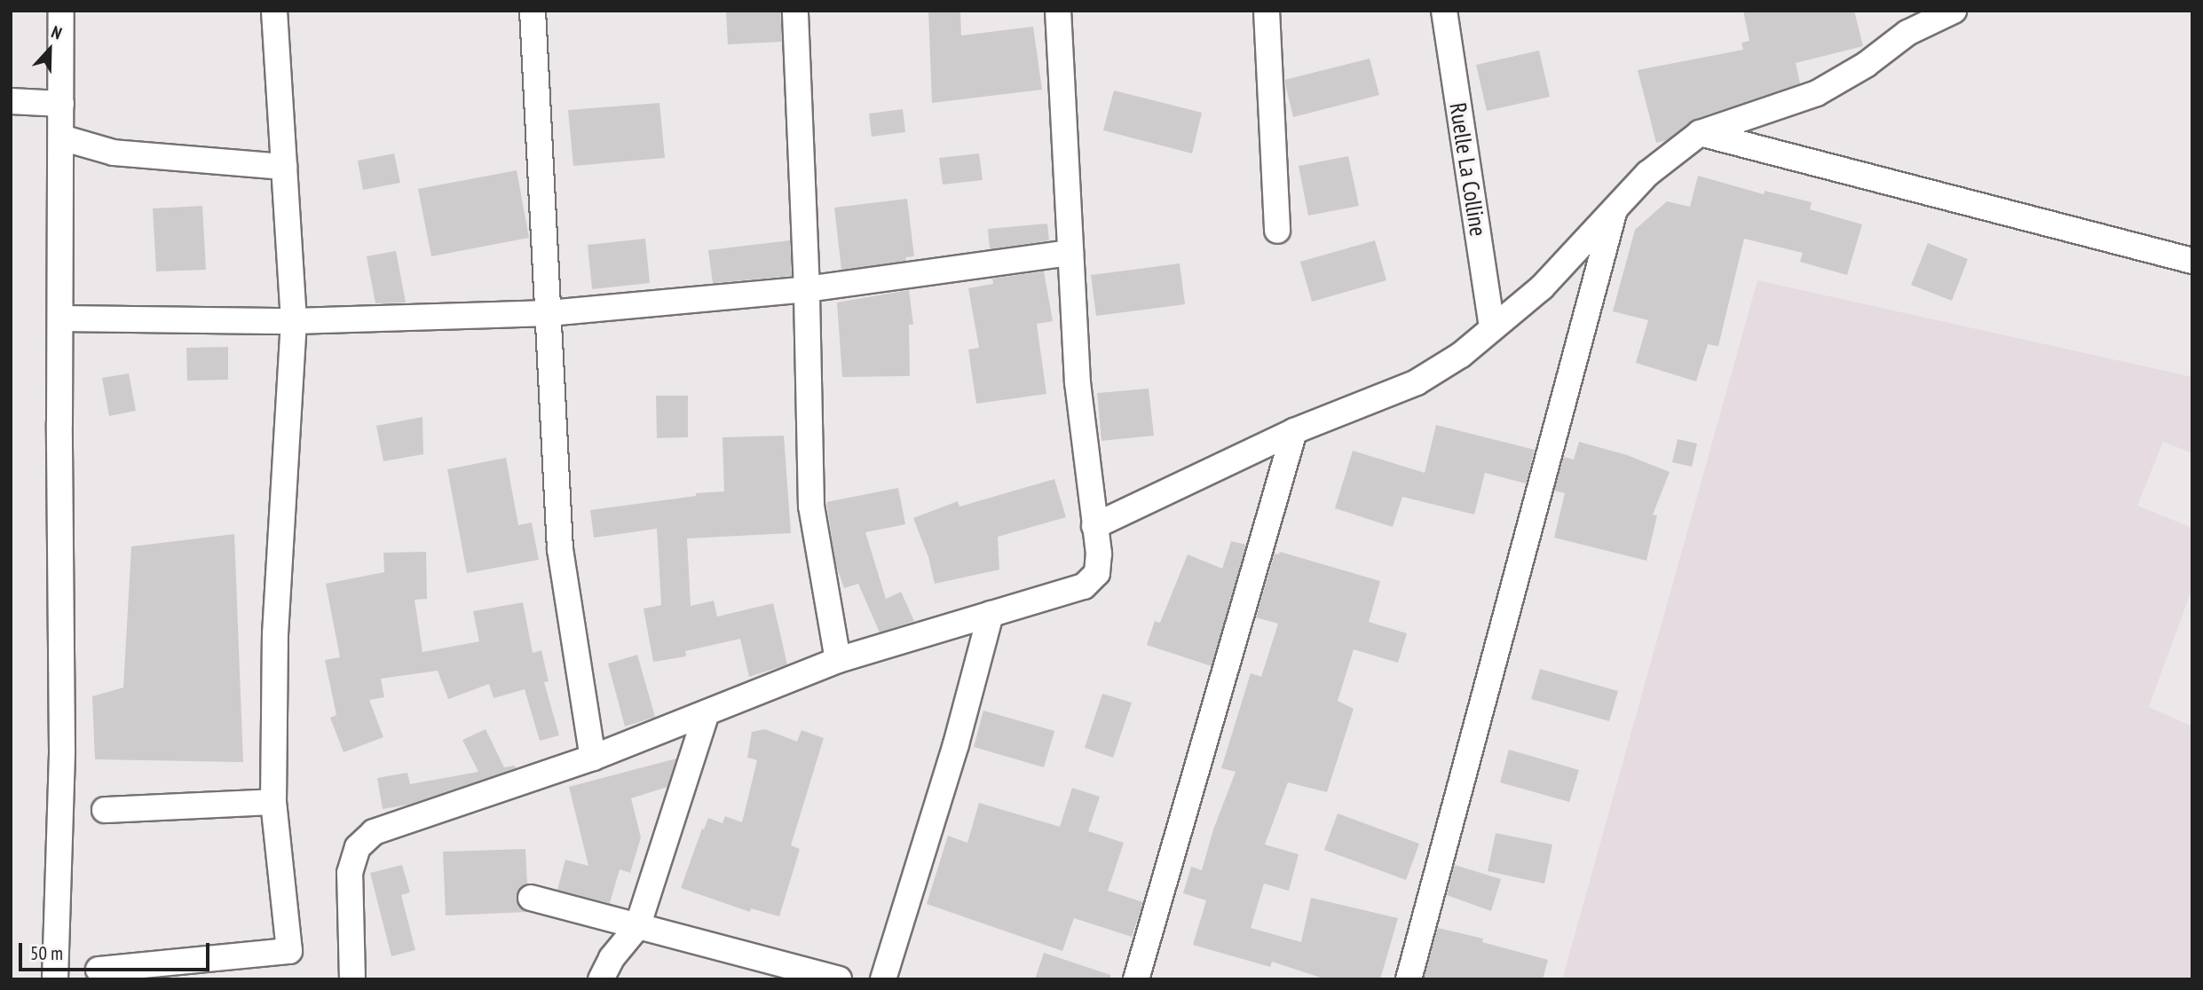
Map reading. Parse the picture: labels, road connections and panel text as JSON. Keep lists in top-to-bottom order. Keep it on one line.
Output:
{"streets":{"street":["Ruelle La Colline"]},"scale_bar":"50 m","north":"top"}
